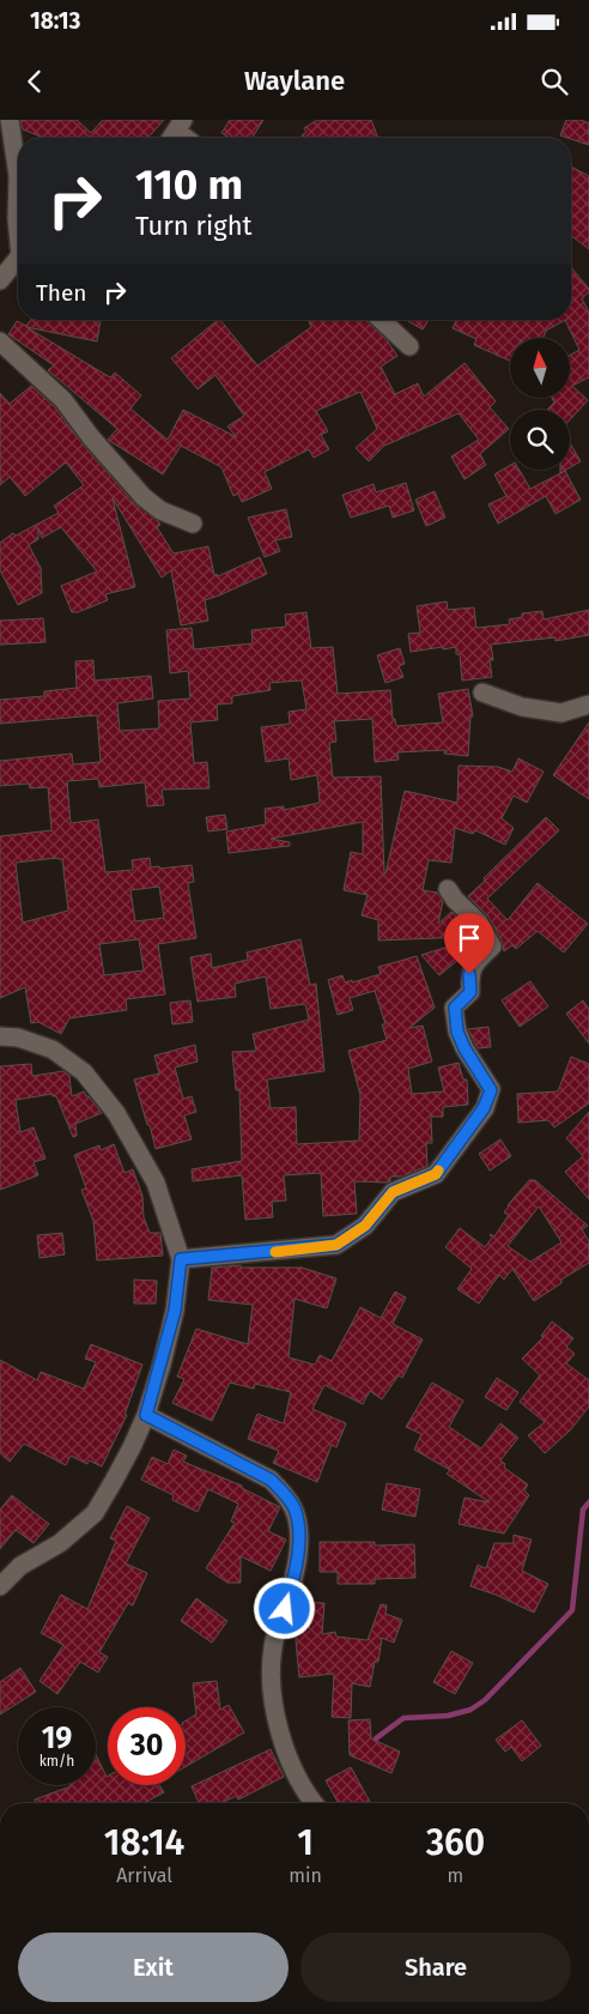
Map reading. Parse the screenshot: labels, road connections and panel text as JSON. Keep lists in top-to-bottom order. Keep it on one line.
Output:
{"north":"top","page":{"status":"18:13","header":"Waylane","turn":["110 m","Turn right"],"then":"Then","speed":"19 km/h","limit":"30","eta":["18:14","Arrival","1","min","360","m"],"buttons":["Exit","Share"]}}
